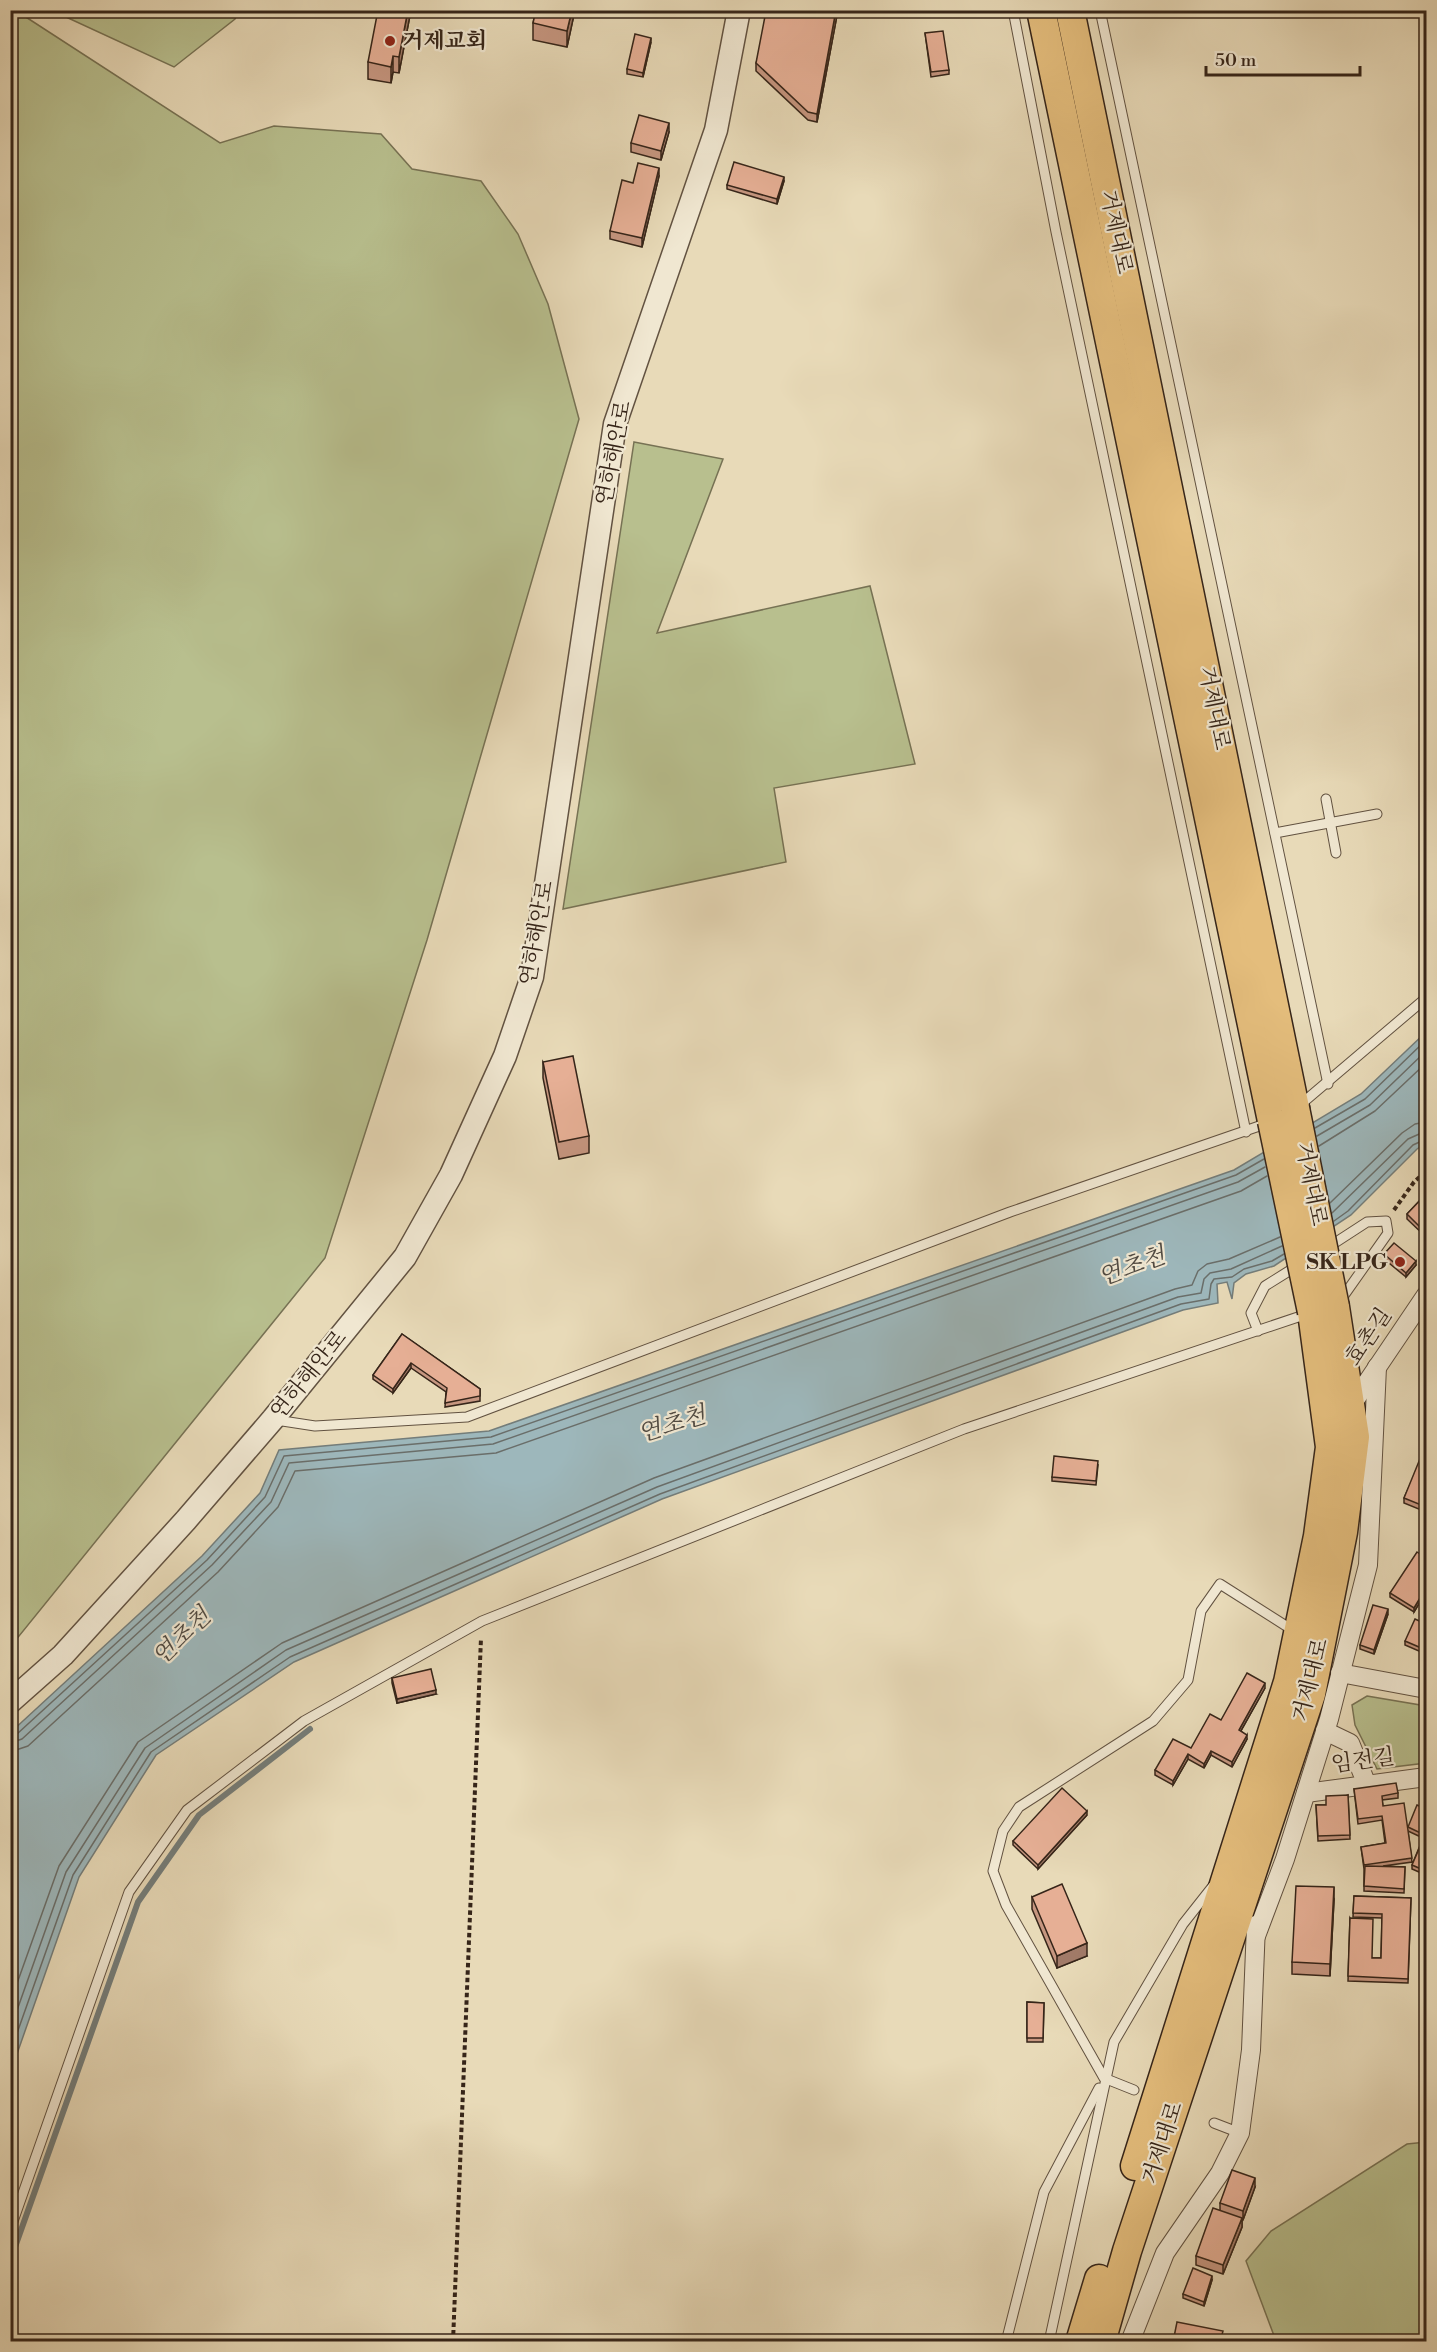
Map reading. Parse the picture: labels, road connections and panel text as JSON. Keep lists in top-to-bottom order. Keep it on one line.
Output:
{"streets":{"main road":["거제대로"],"street":["연하해안로","효촌길","임전길"]},"crossings":[["거제대로","효촌길"]],"water":["연초천"],"places":["거제교회","SK LPG"],"scale_bar":"50 m"}
